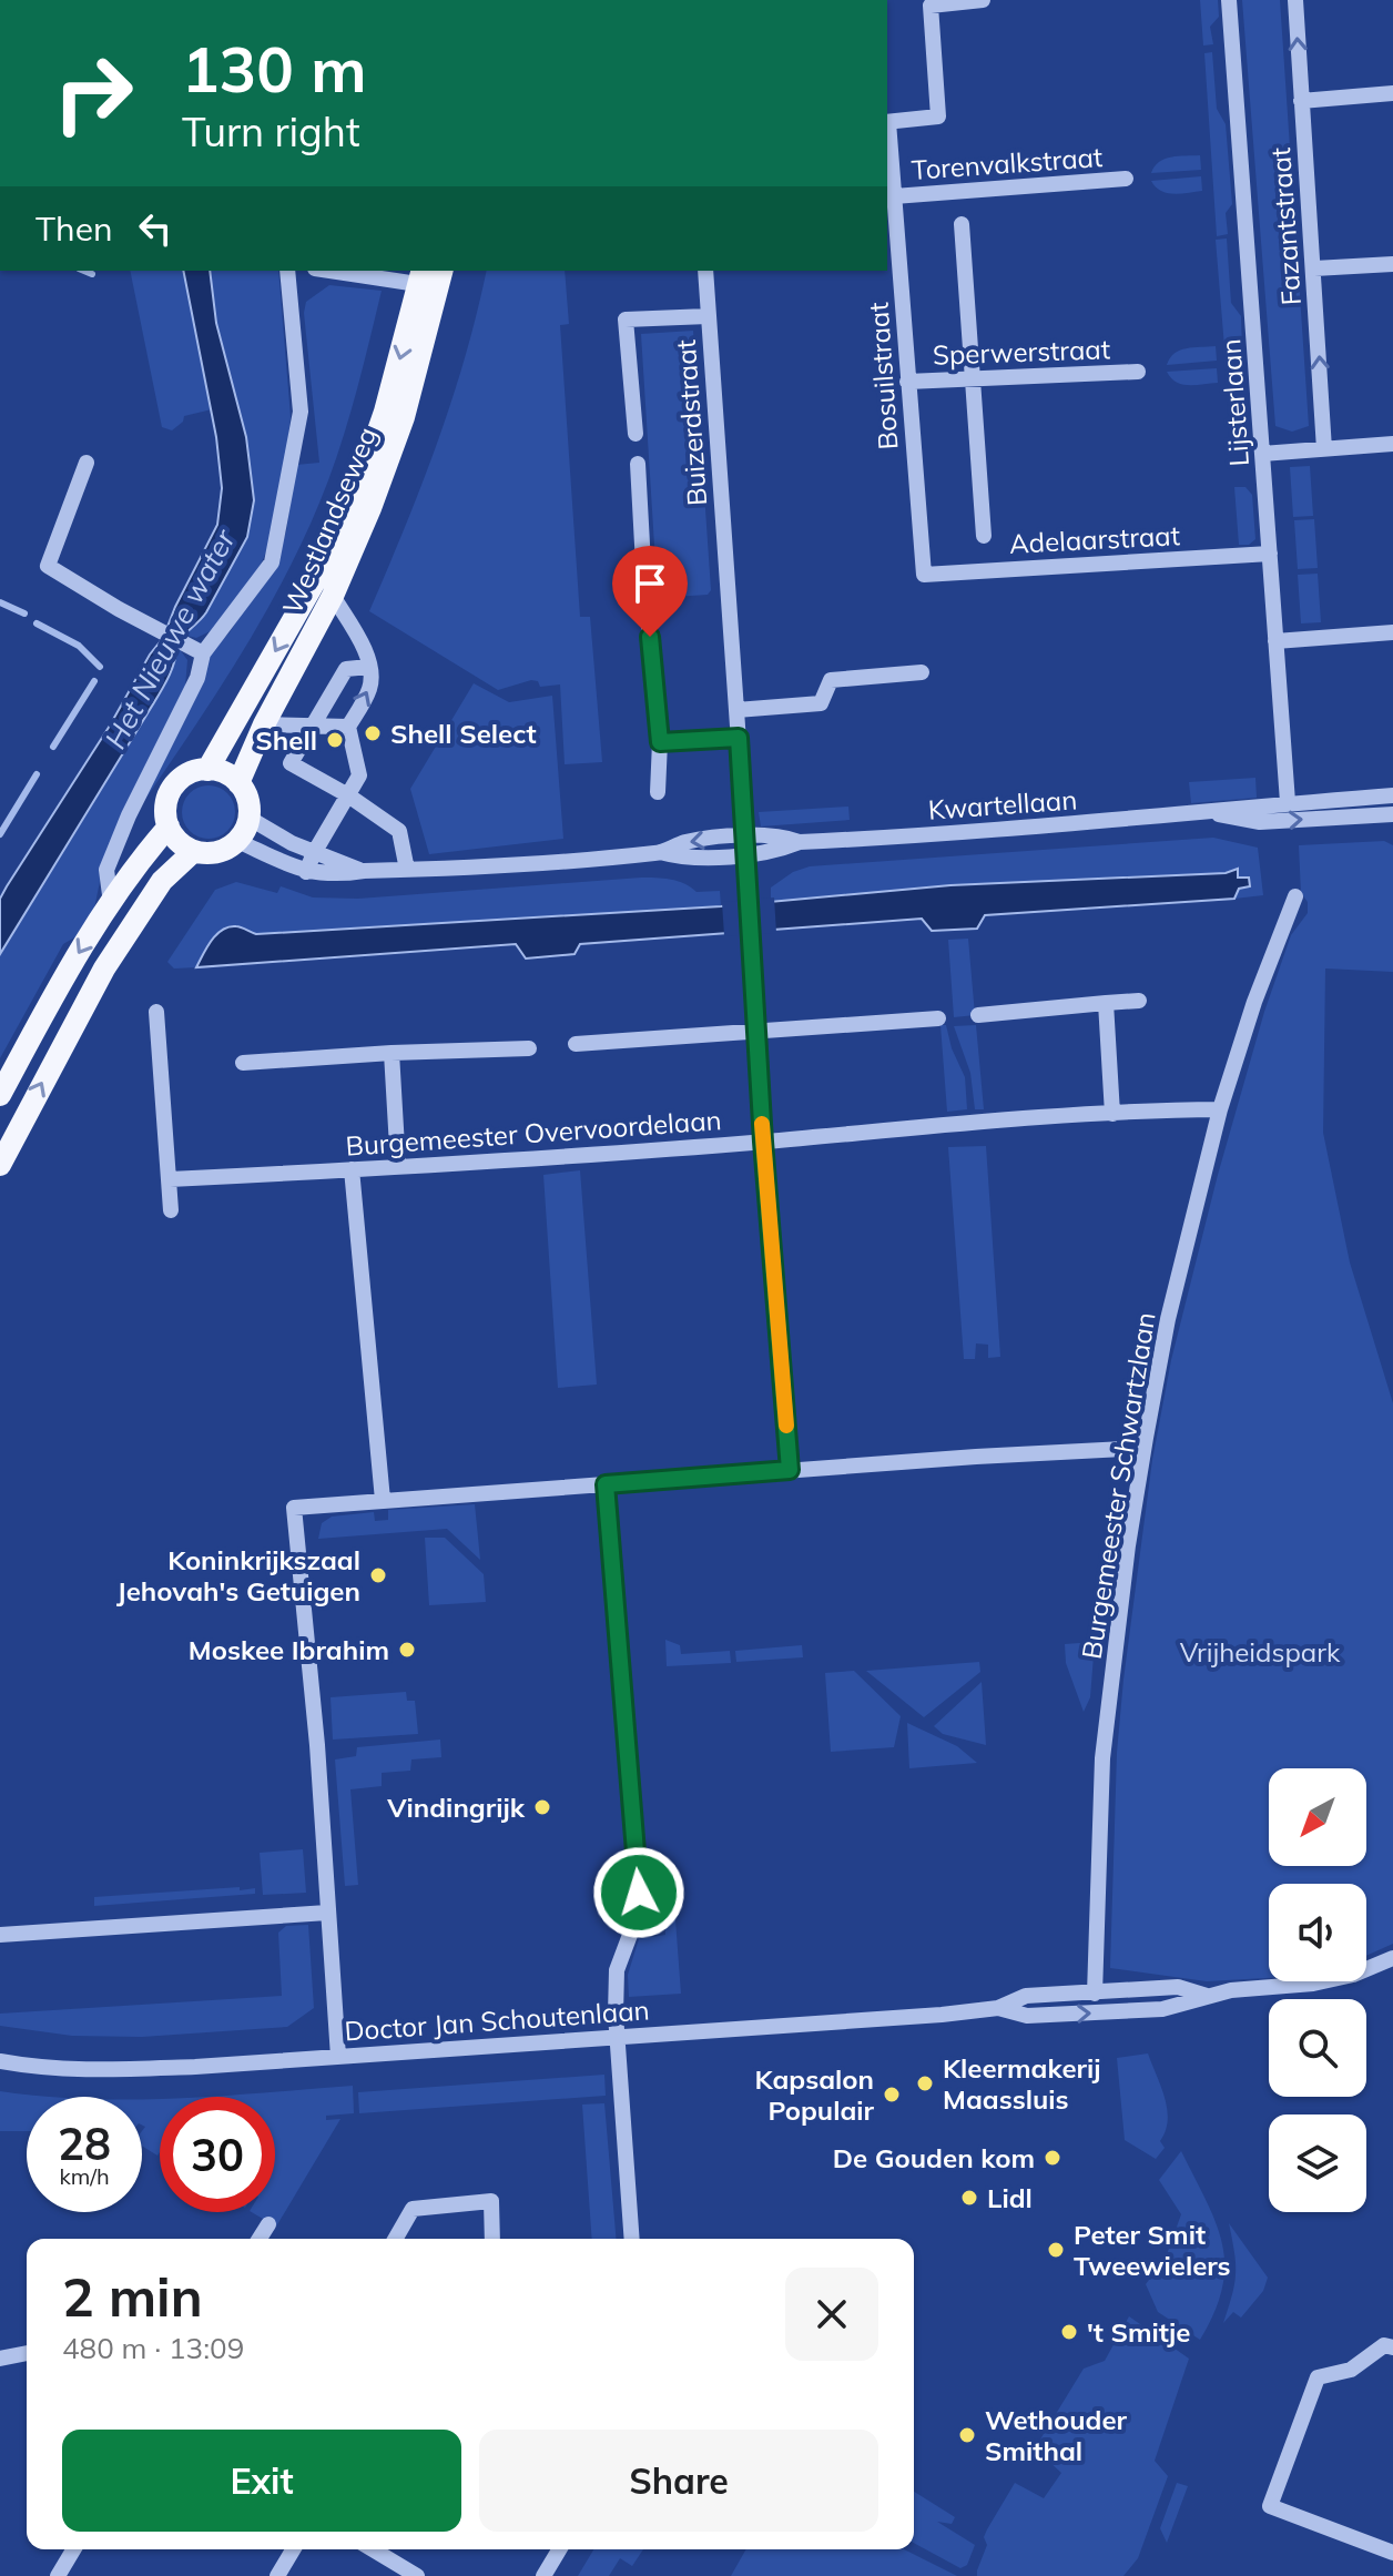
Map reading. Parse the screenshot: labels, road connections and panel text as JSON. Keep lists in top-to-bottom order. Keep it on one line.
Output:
{"streets":{"main road":["Westlandseweg"],"street":["Torenvalkstraat","Fazantstraat","Sperwerstraat","Bosuilstraat","Lijsterlaan","Buizerdstraat","Adelaarstraat","Kwartellaan","Burgemeester Overvoordelaan","Burgemeester Schwartzlaan","Doctor Jan Schoutenlaan"]},"crossings":[["Torenvalkstraat","Bosuilstraat"],["Sperwerstraat","Bosuilstraat"],["Bosuilstraat","Adelaarstraat"],["Lijsterlaan","Adelaarstraat"],["Lijsterlaan","Kwartellaan"],["Buizerdstraat","Kwartellaan"],["Buizerdstraat","Burgemeester Overvoordelaan"],["Westlandseweg","Kwartellaan"],["Burgemeester Overvoordelaan","Burgemeester Schwartzlaan"],["Burgemeester Schwartzlaan","Doctor Jan Schoutenlaan"]],"one_way":["Fazantstraat"],"water":["Het Nieuwe water"],"parks":["Vrijheidspark"],"places":["Shell Select","Shell","Koninkrijkszaal Jehovah's Getuigen","Moskee Ibrahim","Vindingrijk","Kleermakerij Maassluis","Kapsalon Populair","De Gouden kom","Lidl","Peter Smit Tweewielers","'t Smitje","Wethouder Smithal"],"north":"bottom left","page":{"turn":["130 m","Turn right"],"then":"Then","speed":"28 km/h","limit":"30","heading":["2 min","480 m · 13:09"],"buttons":["Exit","Share"]}}
